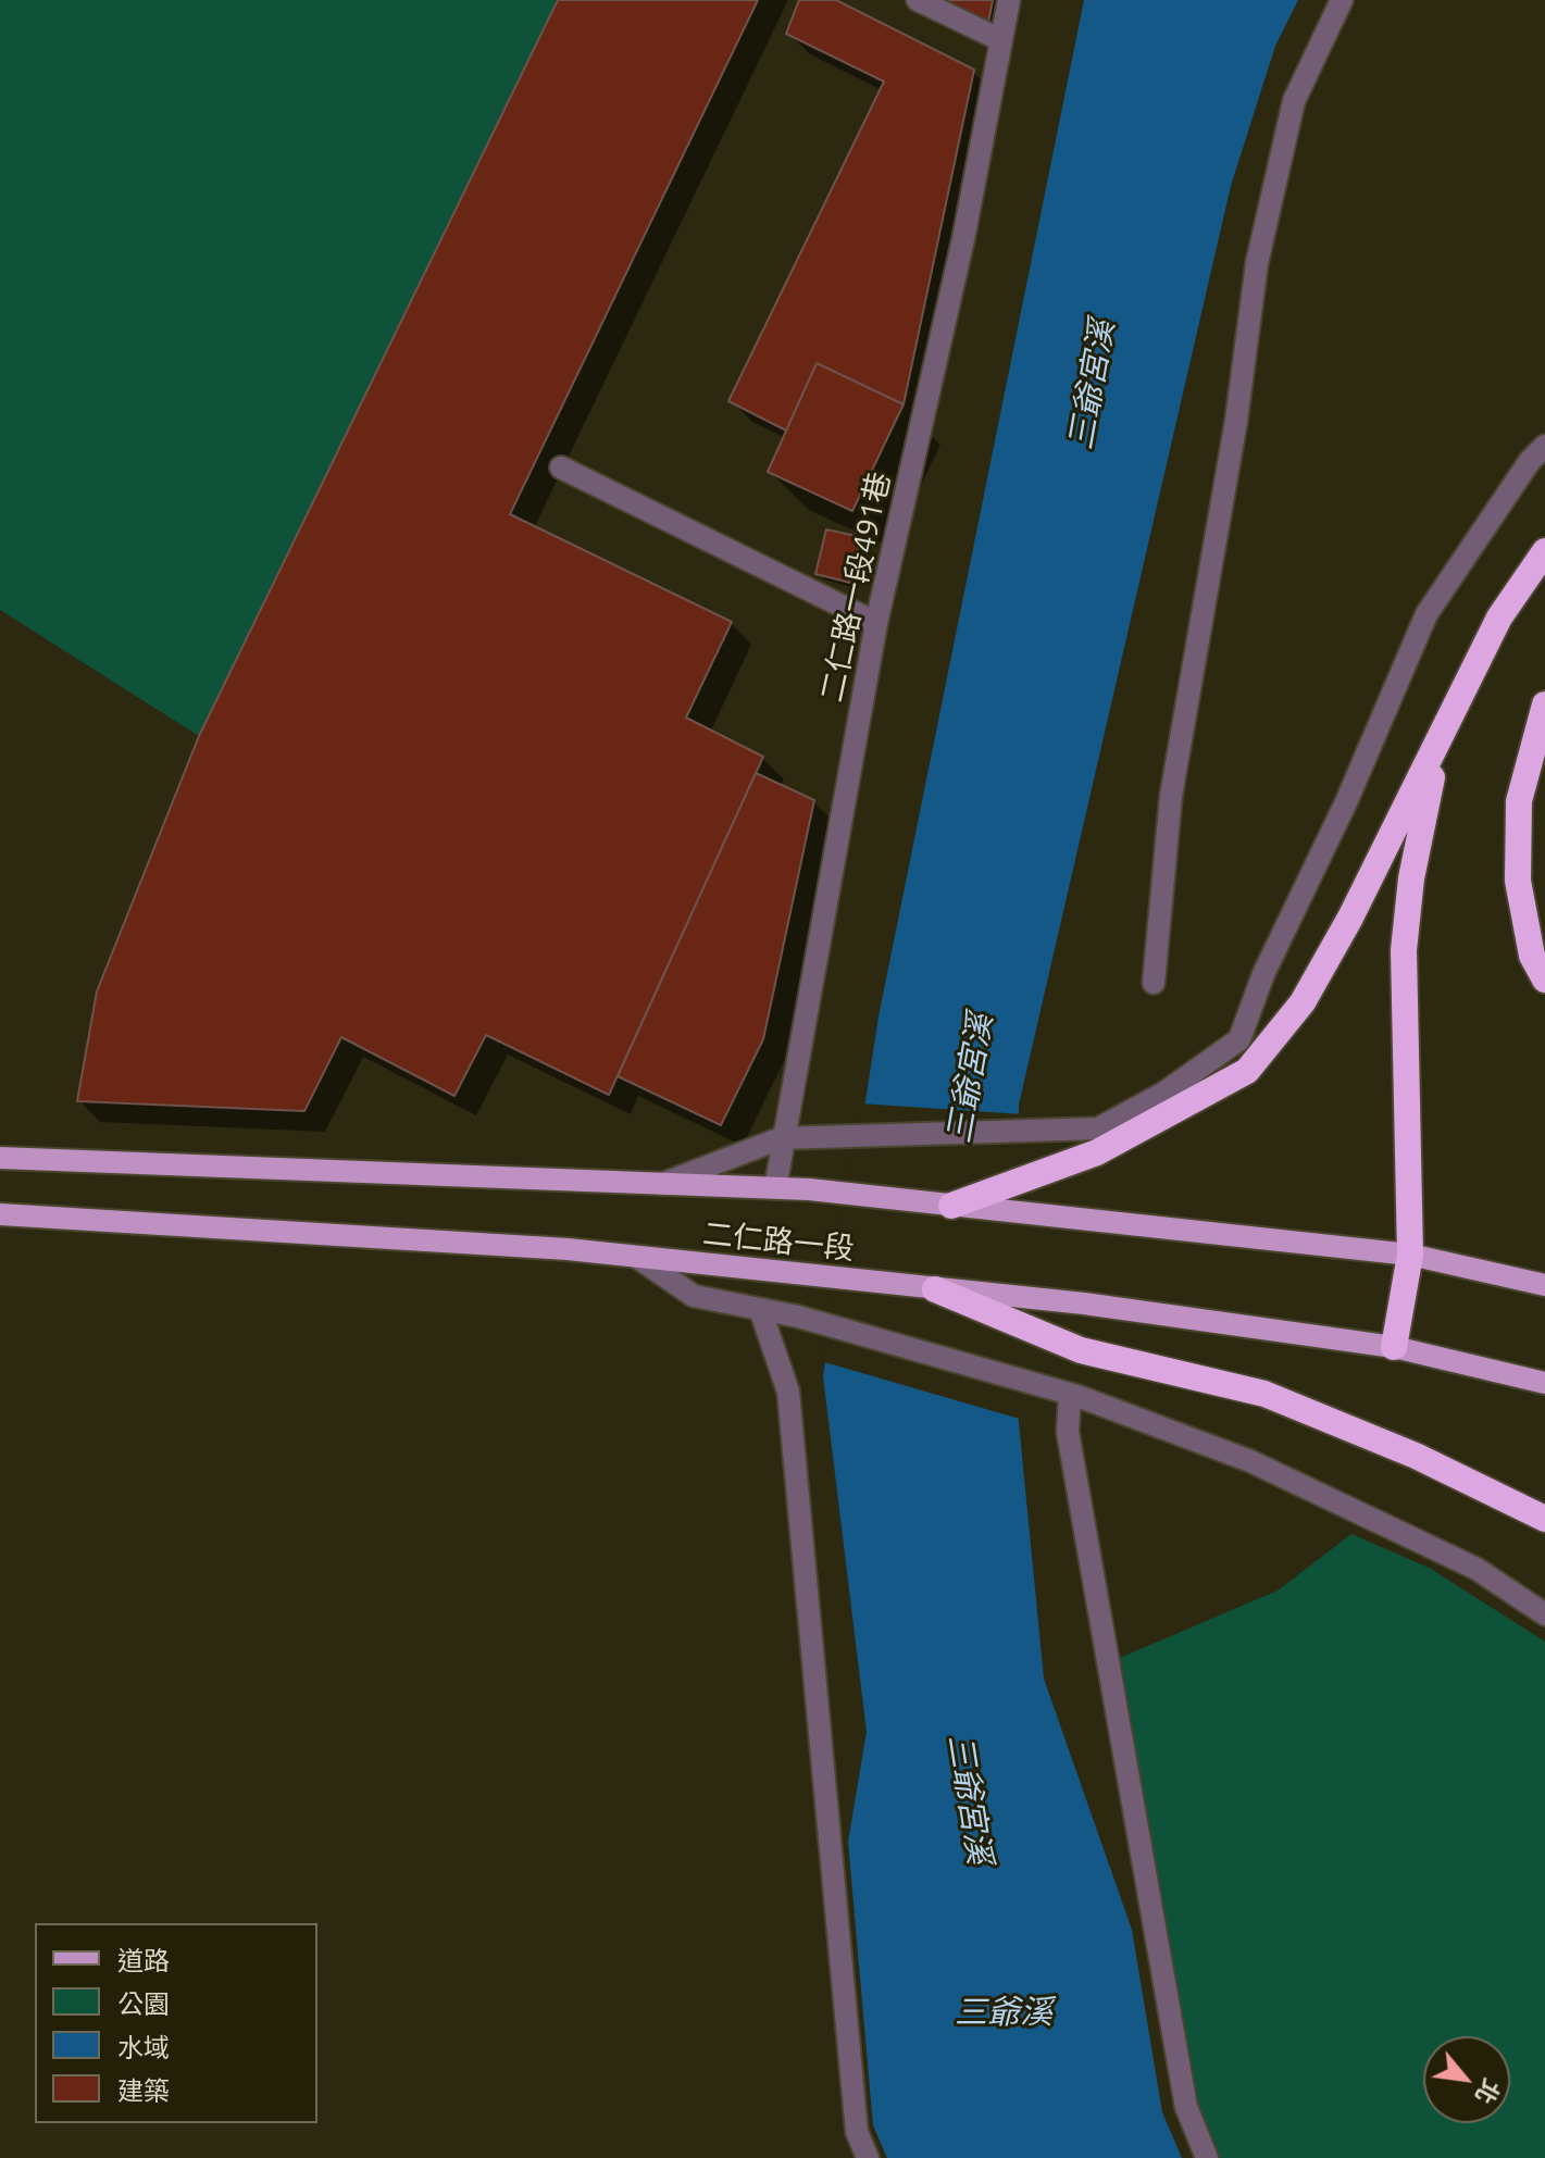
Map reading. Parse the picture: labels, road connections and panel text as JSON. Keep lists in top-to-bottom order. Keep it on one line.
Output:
{"streets":{"main road":["二仁路一段"],"street":["二仁路一段491巷"]},"crossings":[["二仁路一段491巷","二仁路一段"]],"water":["三爺宮溪","三爺溪"],"legend":["道路","公園","水域","建築"],"north":"bottom right"}
